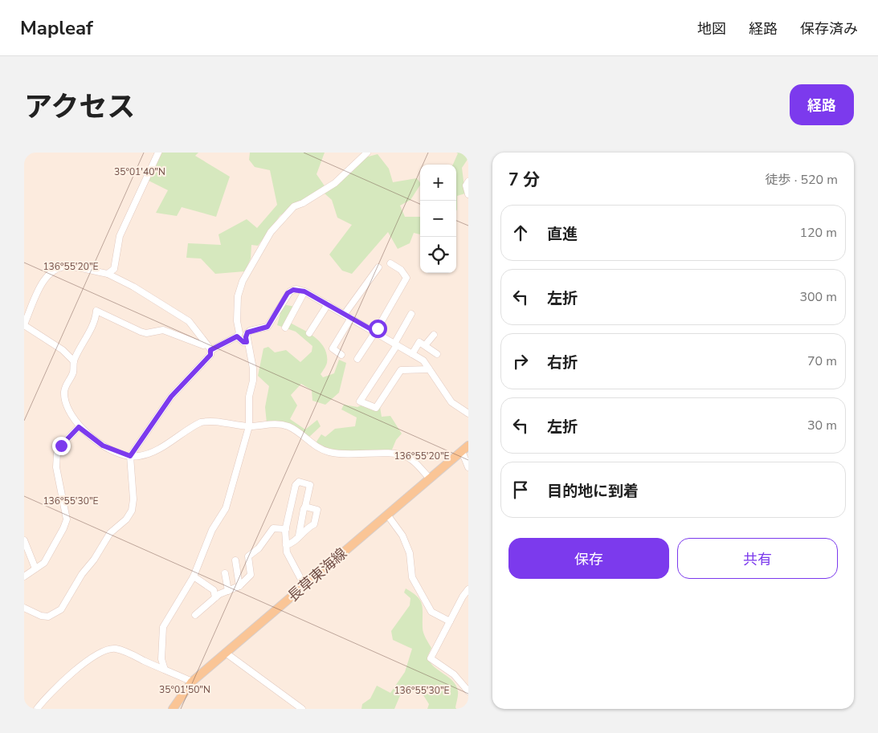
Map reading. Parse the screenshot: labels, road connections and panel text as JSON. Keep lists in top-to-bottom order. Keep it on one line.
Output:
{"streets":{"main road":["長草東海線"]},"page":{"header":"Mapleaf","nav":["地図","経路","保存済み"],"title":"アクセス","buttons":["経路",["保存","共有"]],"heading":["7 分","徒歩 · 520 m"],"map_buttons":["+","−"],"list":[["直進","120 m"],["左折","300 m"],["右折","70 m"],["左折","30 m"],"目的地に到着"]},"coordinates":["35°01'40\"N","136°55'20\"E","136°55'30\"E","35°01'50\"N"]}
